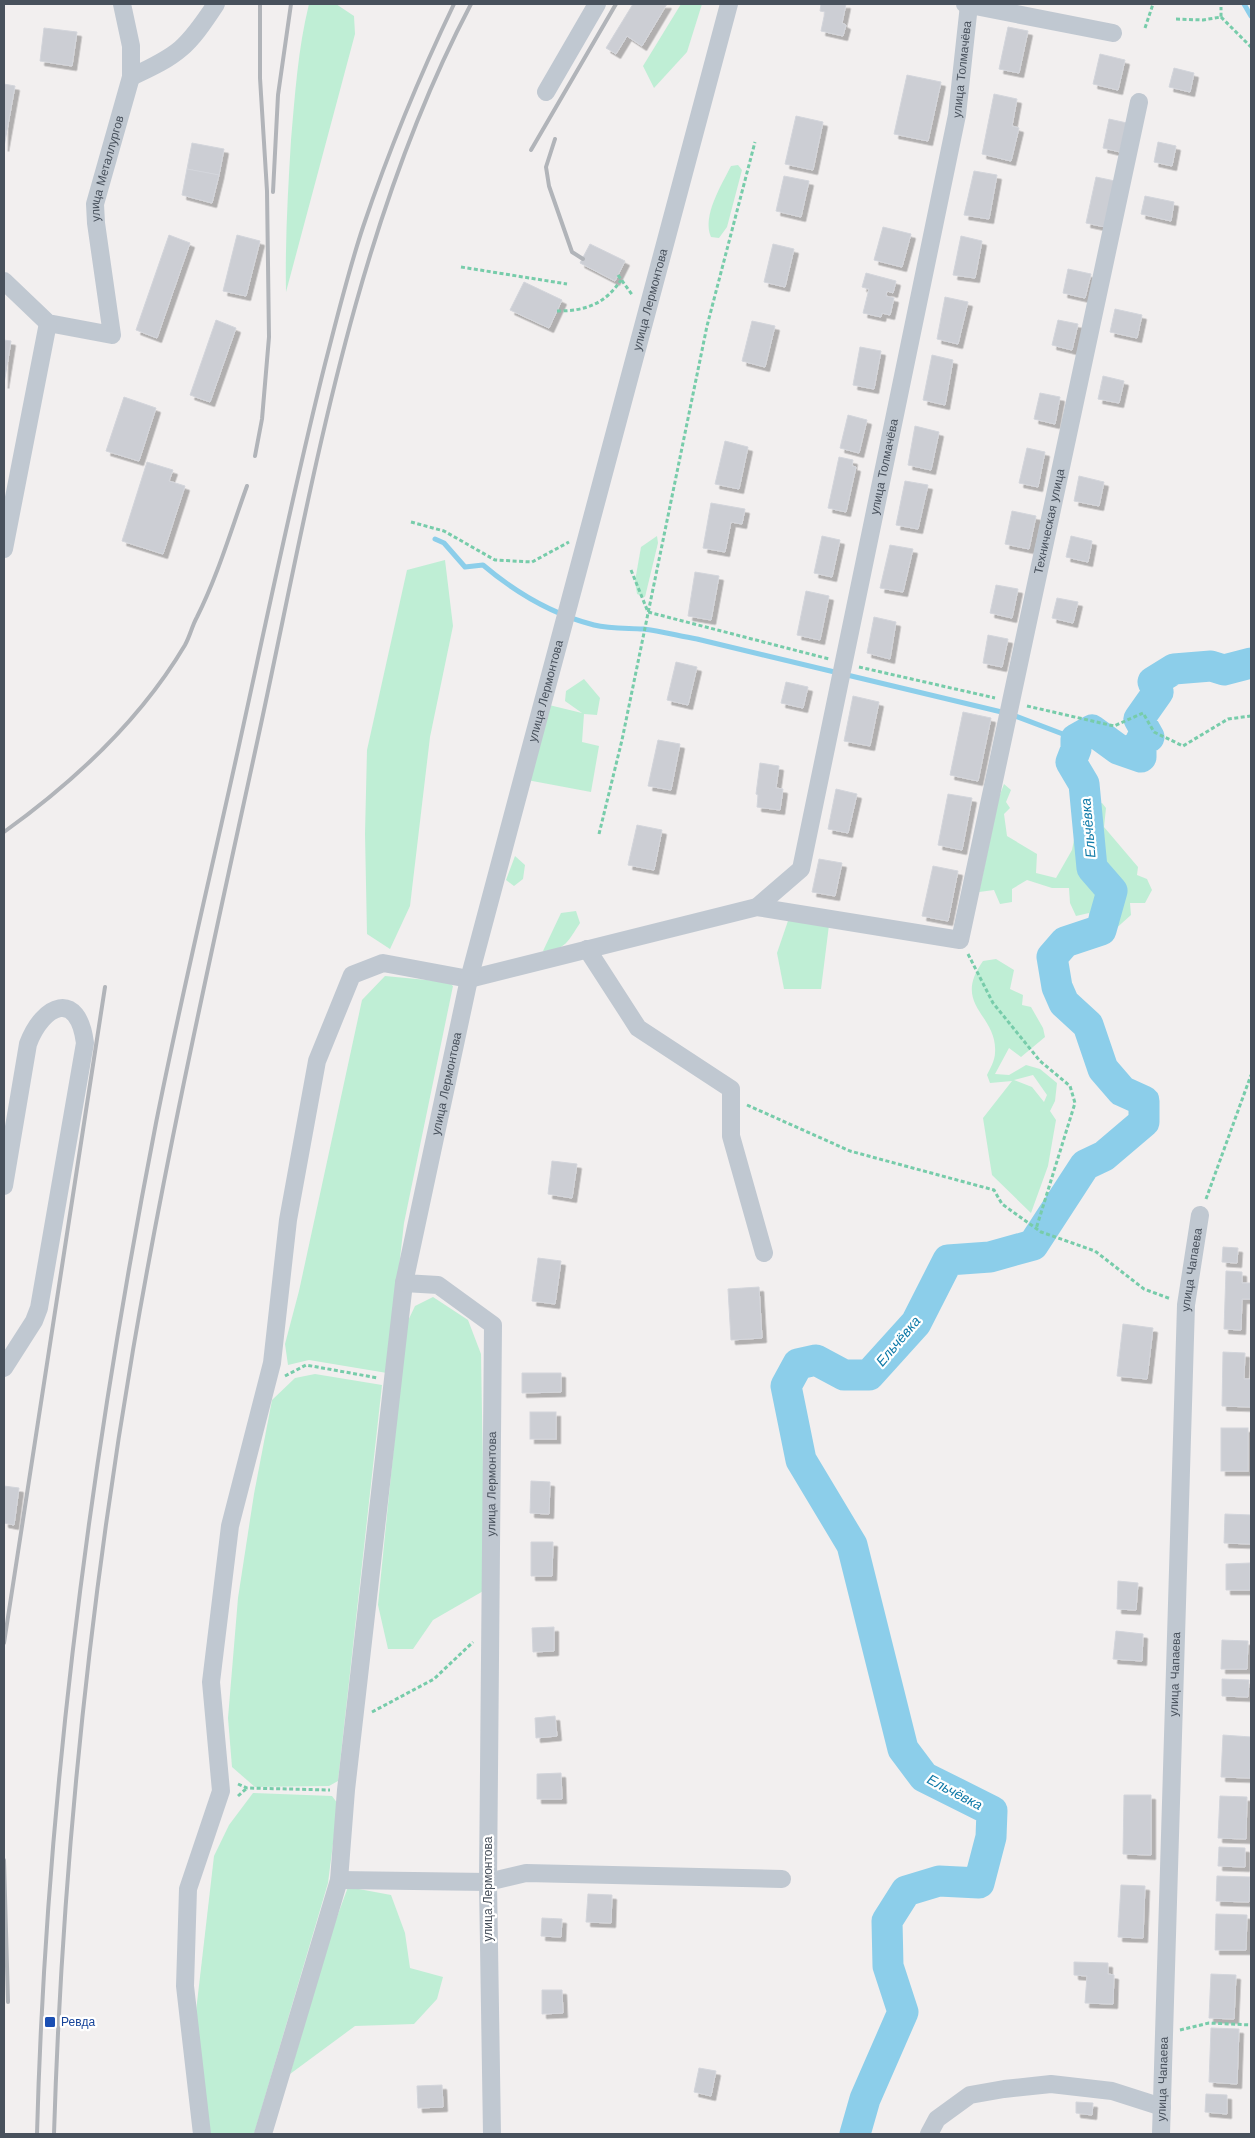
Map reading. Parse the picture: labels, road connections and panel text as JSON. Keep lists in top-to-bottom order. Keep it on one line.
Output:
{"streets":{"street":["улица Толмачёва","улица Металлургов","улица Лермонтова","Техническая улица","улица Чапаева"]},"water":["Ельчёвка"],"places":{"transit":["Ревда"]}}
